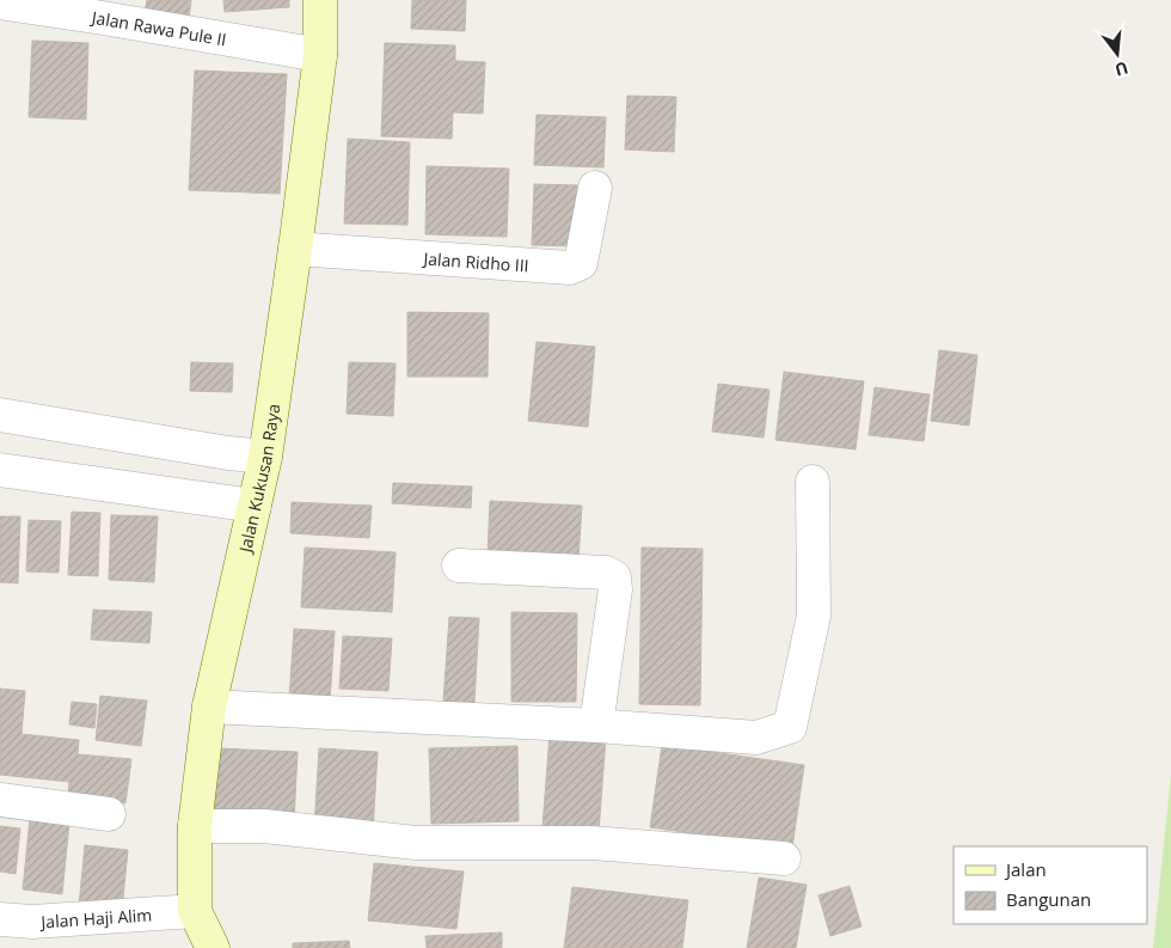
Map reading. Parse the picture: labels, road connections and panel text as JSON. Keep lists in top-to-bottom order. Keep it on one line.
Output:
{"streets":{"street":["Jalan Rawa Pule II","Jalan Ridho III","Jalan Kukusan Raya","Jalan Haji Alim"]},"crossings":[["Jalan Rawa Pule II","Jalan Kukusan Raya"],["Jalan Ridho III","Jalan Kukusan Raya"],["Jalan Kukusan Raya","Jalan Haji Alim"]],"legend":["Jalan","Bangunan"],"north":"bottom"}
